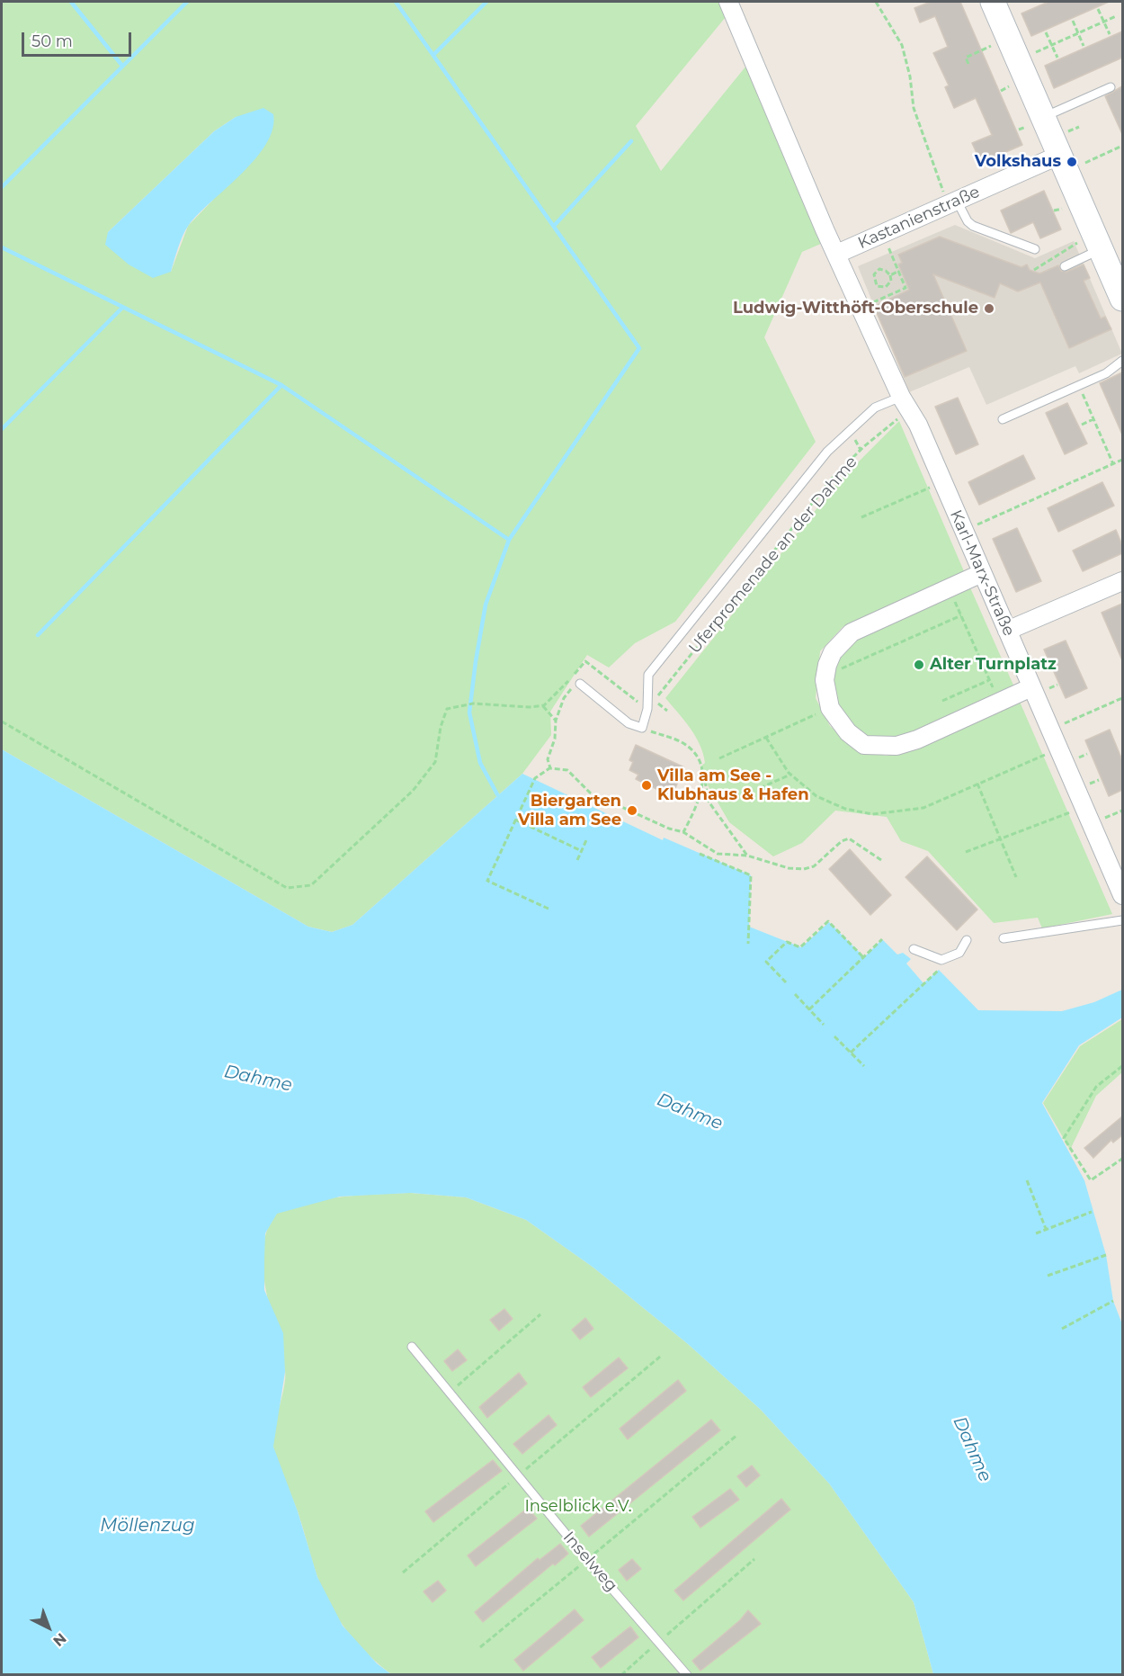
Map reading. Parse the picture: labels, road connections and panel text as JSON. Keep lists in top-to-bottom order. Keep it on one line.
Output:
{"streets":{"street":["Kastanienstraße","Karl-Marx-Straße"],"lane":["Uferpromenade an der Dahme","Inselweg"]},"crossings":[["Kastanienstraße","Karl-Marx-Straße"],["Uferpromenade an der Dahme","Karl-Marx-Straße"]],"water":["Dahme","Möllenzug"],"parks":["Inselblick e.V."],"places":["Volkshaus","Ludwig-Witthöft-Oberschule","Alter Turnplatz","Villa am See - Klubhaus & Hafen","Biergarten Villa am See"],"scale_bar":"50 m","north":"bottom right"}
